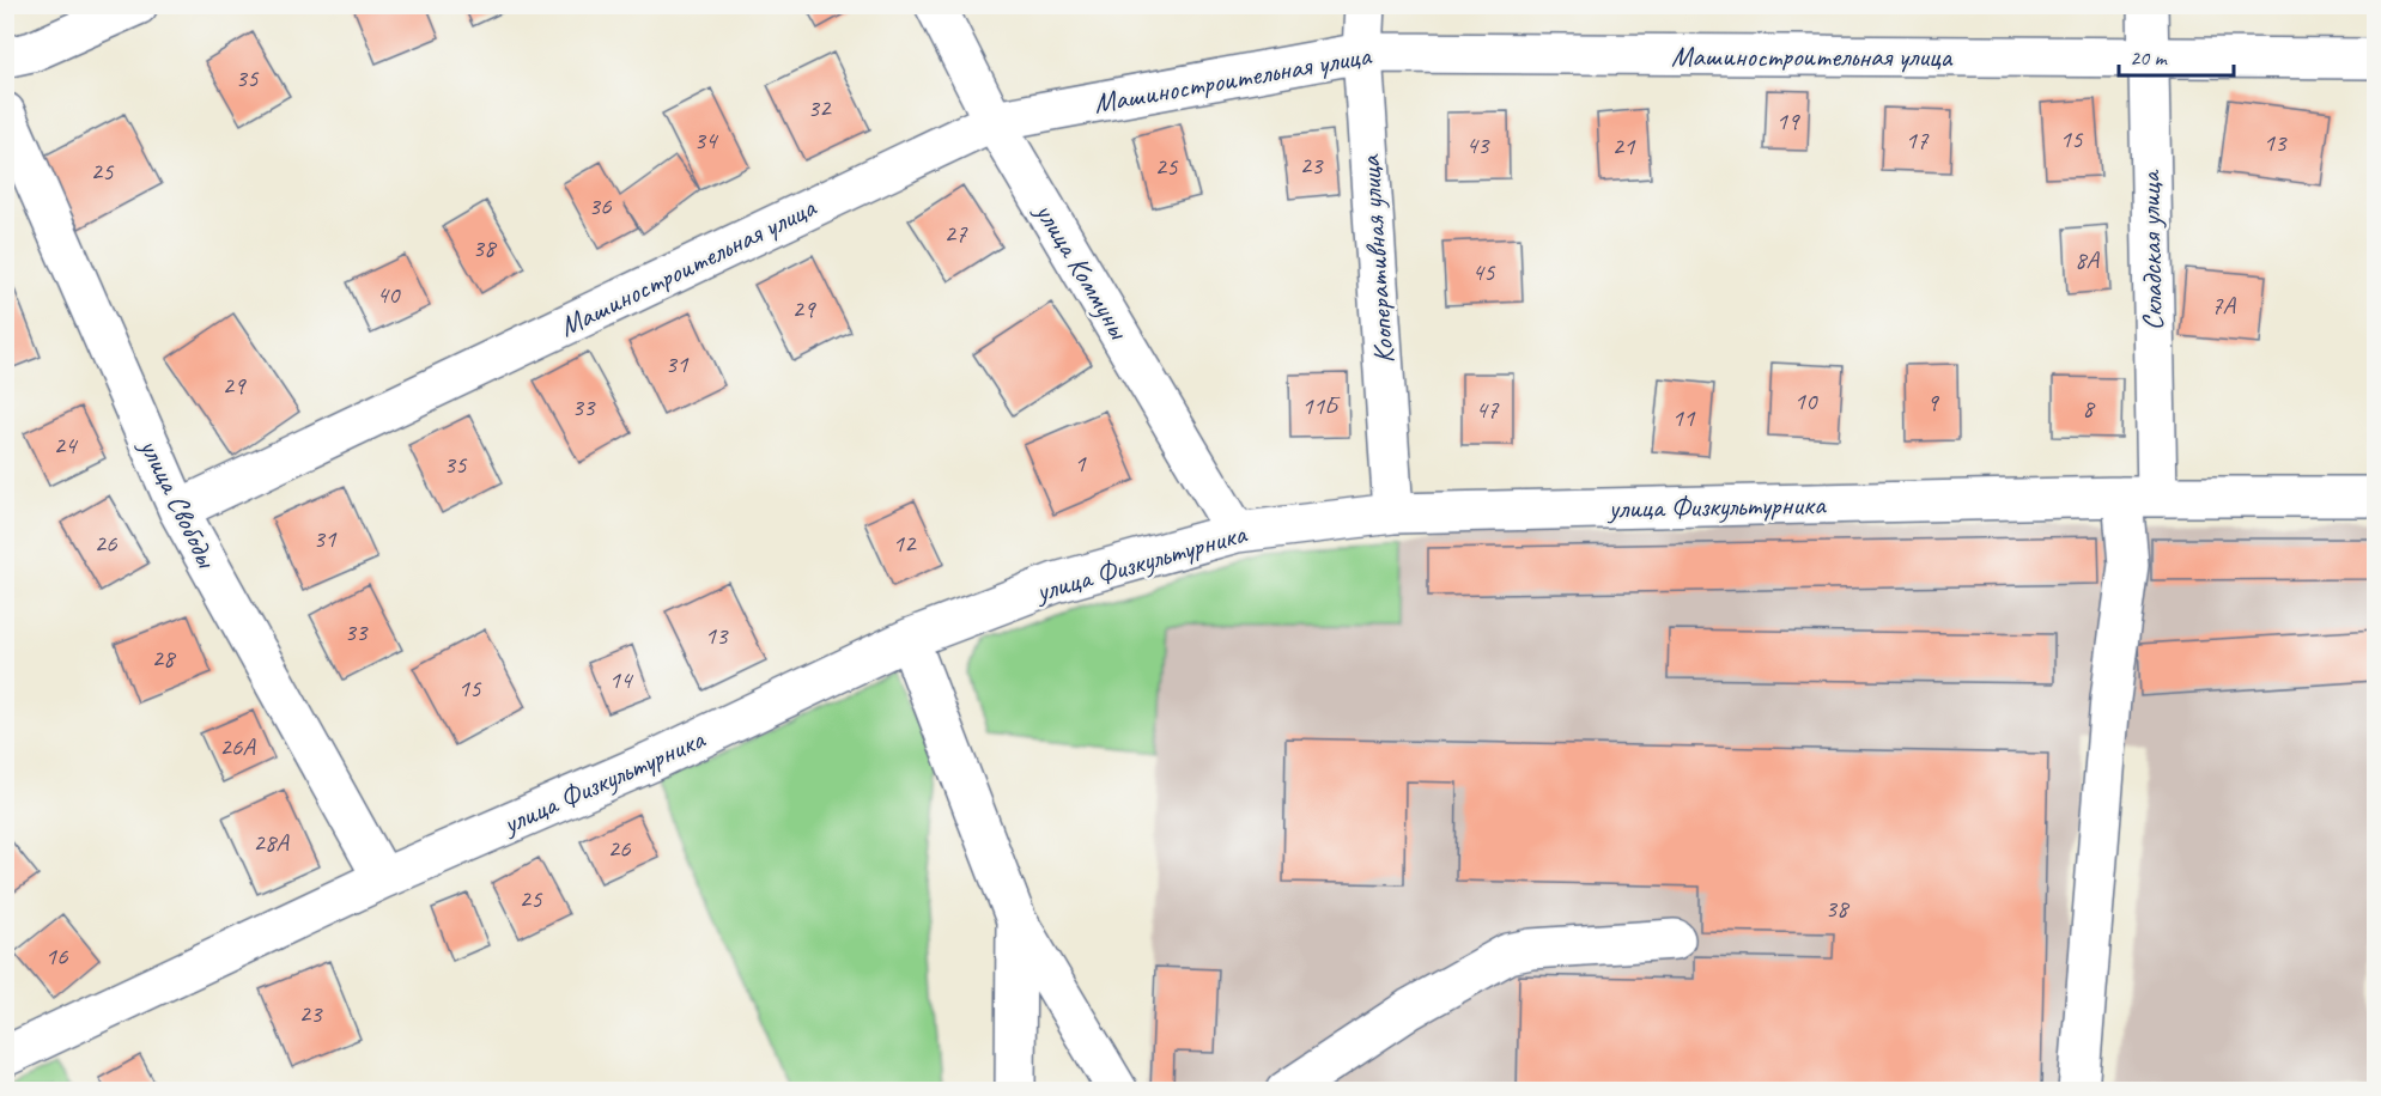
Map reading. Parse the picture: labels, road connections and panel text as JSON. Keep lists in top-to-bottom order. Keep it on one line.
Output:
{"streets":{"street":["Машиностроительная улица","Складская улица","Кооперативная улица","улица Коммуны","улица Свободы","улица Физкультурника"]},"crossings":[["Машиностроительная улица","Складская улица"],["Машиностроительная улица","Кооперативная улица"],["Машиностроительная улица","улица Коммуны"],["Машиностроительная улица","улица Свободы"],["Складская улица","улица Физкультурника"],["Кооперативная улица","улица Физкультурника"],["улица Коммуны","улица Физкультурника"],["улица Свободы","улица Физкультурника"]],"house_numbers":["35","32","19","15","34","17","13","43","21","23","25","25","36","27","38","8А","45","40","7А","29","31","29","10","9","11Б","33","8","47","11","24","1","35","31","26","12","33","13","28","14","15","26А","28А","26","25","38","16","23"],"scale_bar":"20 m"}
